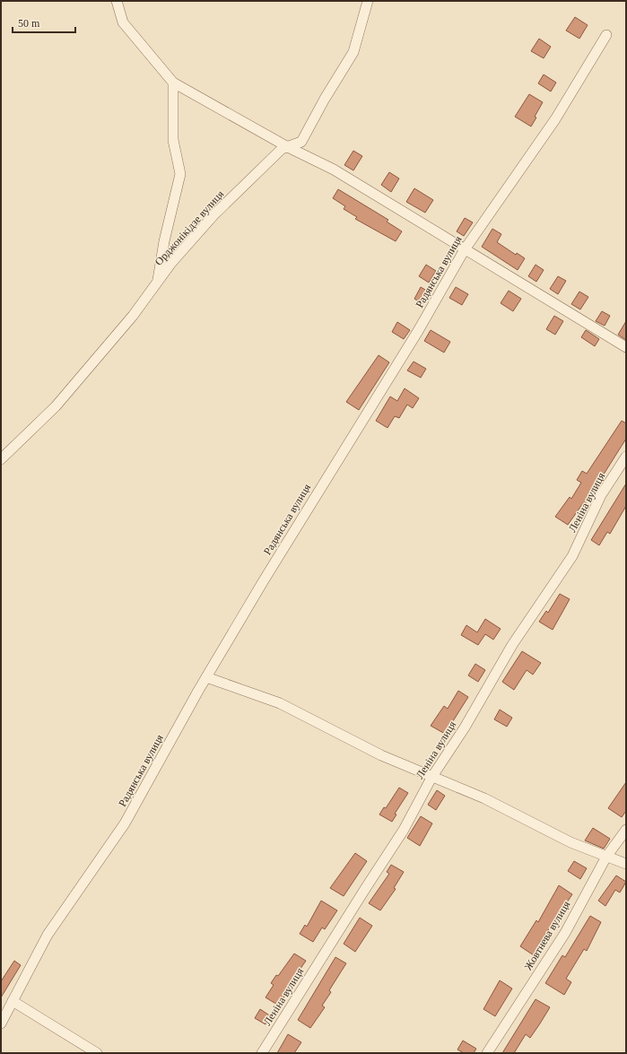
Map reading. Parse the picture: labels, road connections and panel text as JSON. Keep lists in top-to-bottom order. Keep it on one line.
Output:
{"streets":{"street":["Орджонікідзе вулиця","Радянська вулиця","Леніна вулиця","Жовтнева вулиця"]},"scale_bar":"50 m"}
